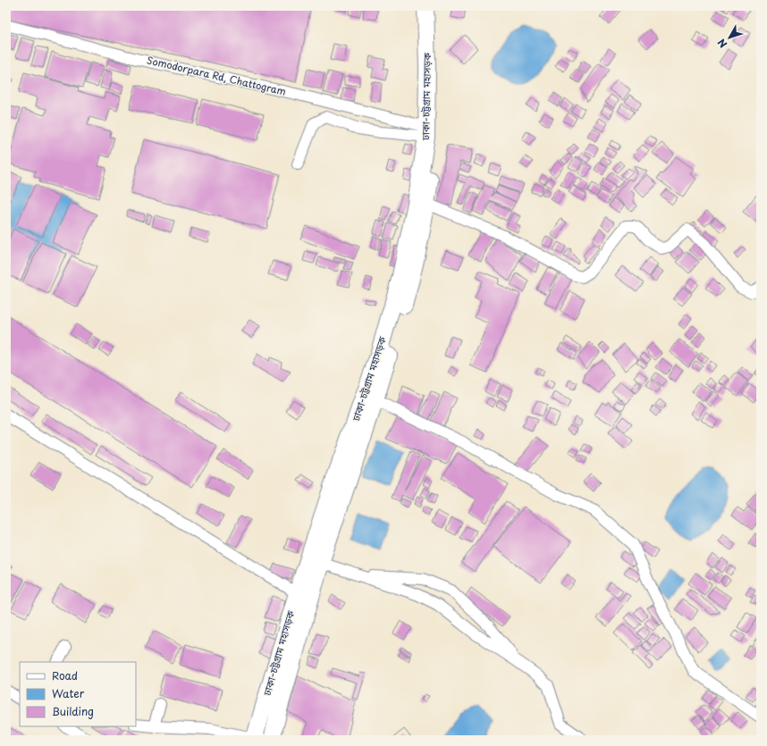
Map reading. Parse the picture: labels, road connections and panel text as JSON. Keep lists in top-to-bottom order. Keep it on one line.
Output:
{"streets":{"highway":["ঢাকা-চট্টগ্রাম মহাসড়ক"],"street":["Somodorpara Rd, Chattogram"]},"crossings":[["Somodorpara Rd, Chattogram","ঢাকা-চট্টগ্রাম মহাসড়ক"]],"legend":["Road","Water","Building"],"north":"bottom left"}
